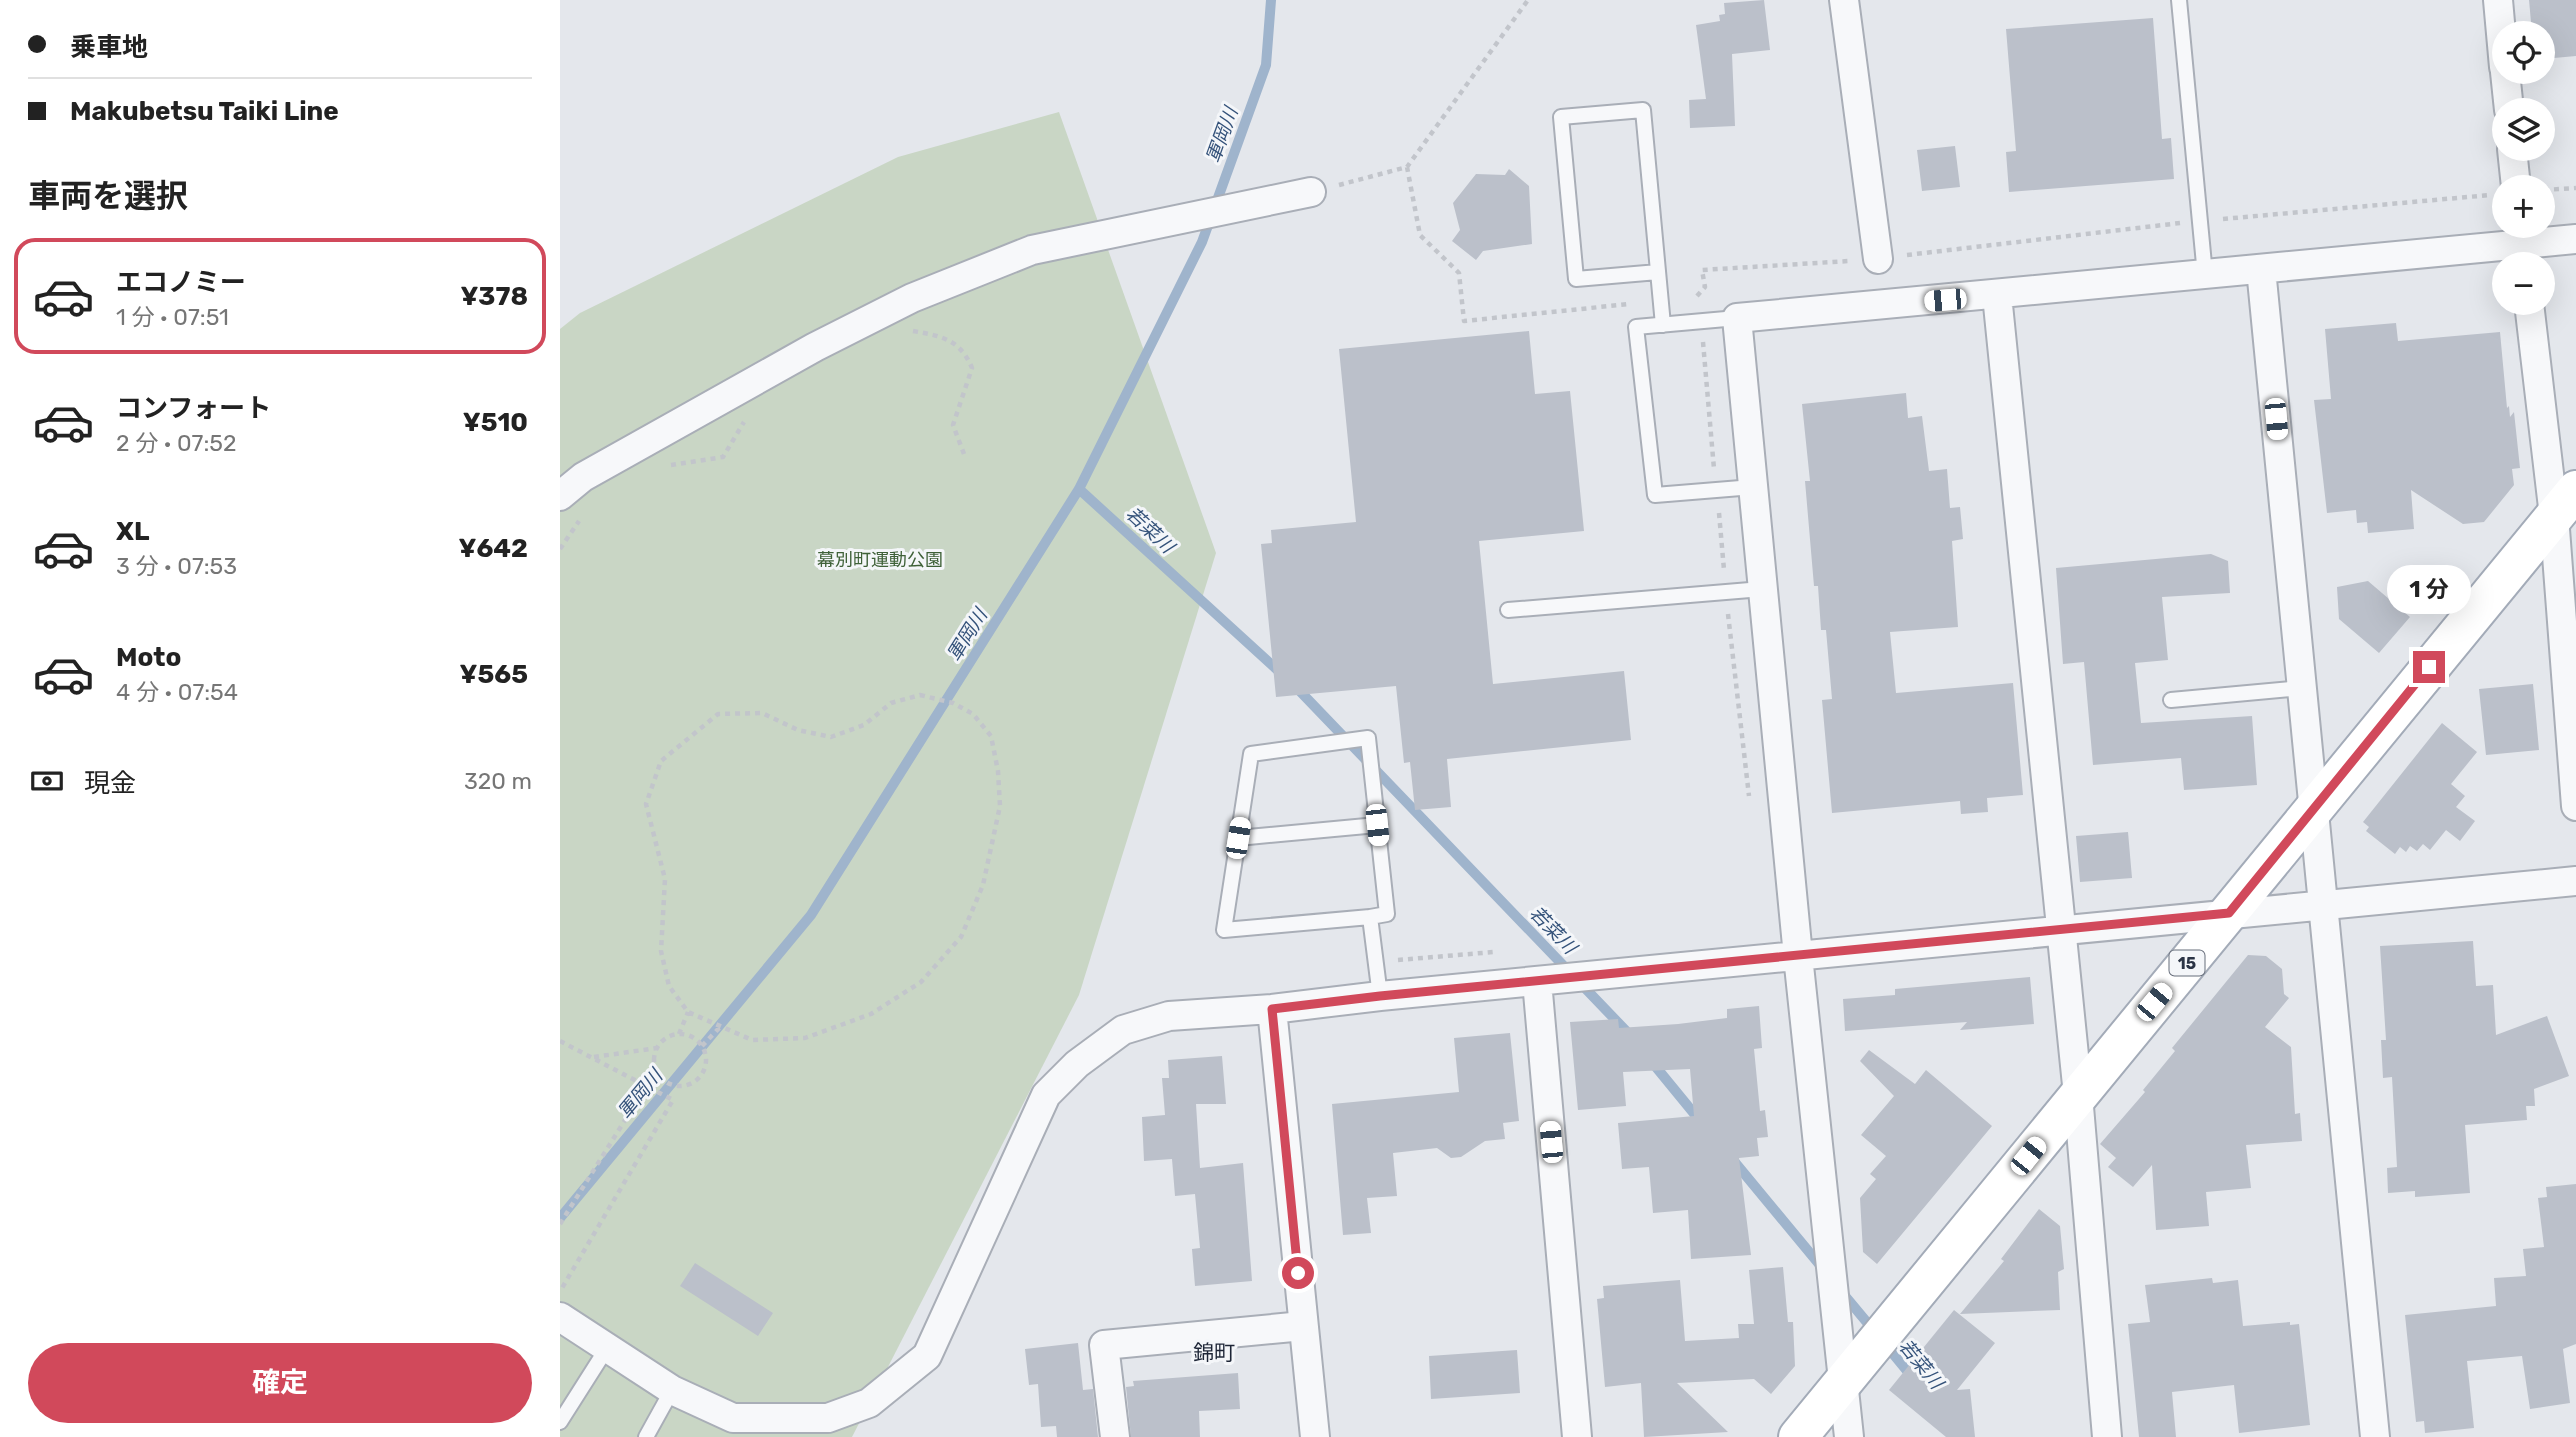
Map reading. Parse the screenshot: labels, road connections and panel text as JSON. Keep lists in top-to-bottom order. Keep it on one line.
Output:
{"streets":{"main road":["15"]},"districts":["錦町"],"water":["軍岡川","若菜川"],"parks":["幕別町運動公園"],"page":{"banner":["乗車地","Makubetsu Taiki Line"],"map_buttons":["+","−"],"heading":"車両を選択","list":[{"name":"エコノミー","note":"1 分 · 07:51","value":"¥378"},{"name":"コンフォート","note":"2 分 · 07:52","value":"¥510"},{"name":"XL","note":"3 分 · 07:53","value":"¥642"},{"name":"Moto","note":"4 分 · 07:54","value":"¥565"}],"bubble":"1 分","pay":["現金","320 m"],"buttons":"確定"}}
